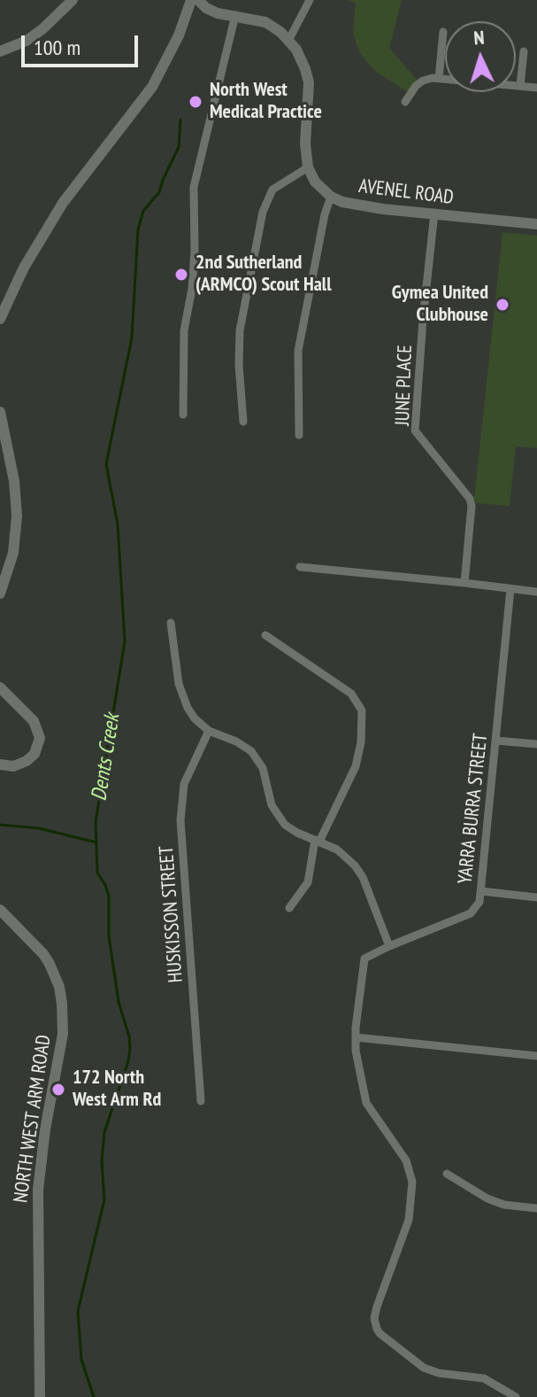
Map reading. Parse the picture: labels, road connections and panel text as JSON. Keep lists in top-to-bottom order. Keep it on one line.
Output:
{"streets":{"street":["AVENEL ROAD","JUNE PLACE","YARRA BURRA STREET","HUSKISSON STREET","NORTH WEST ARM ROAD"]},"crossings":[["AVENEL ROAD","JUNE PLACE"]],"water":["Dents Creek"],"places":["North West Medical Practice","2nd Sutherland (ARMCO) Scout Hall","Gymea United Clubhouse","172 North West Arm Rd"],"scale_bar":"100 m","north":"top"}
